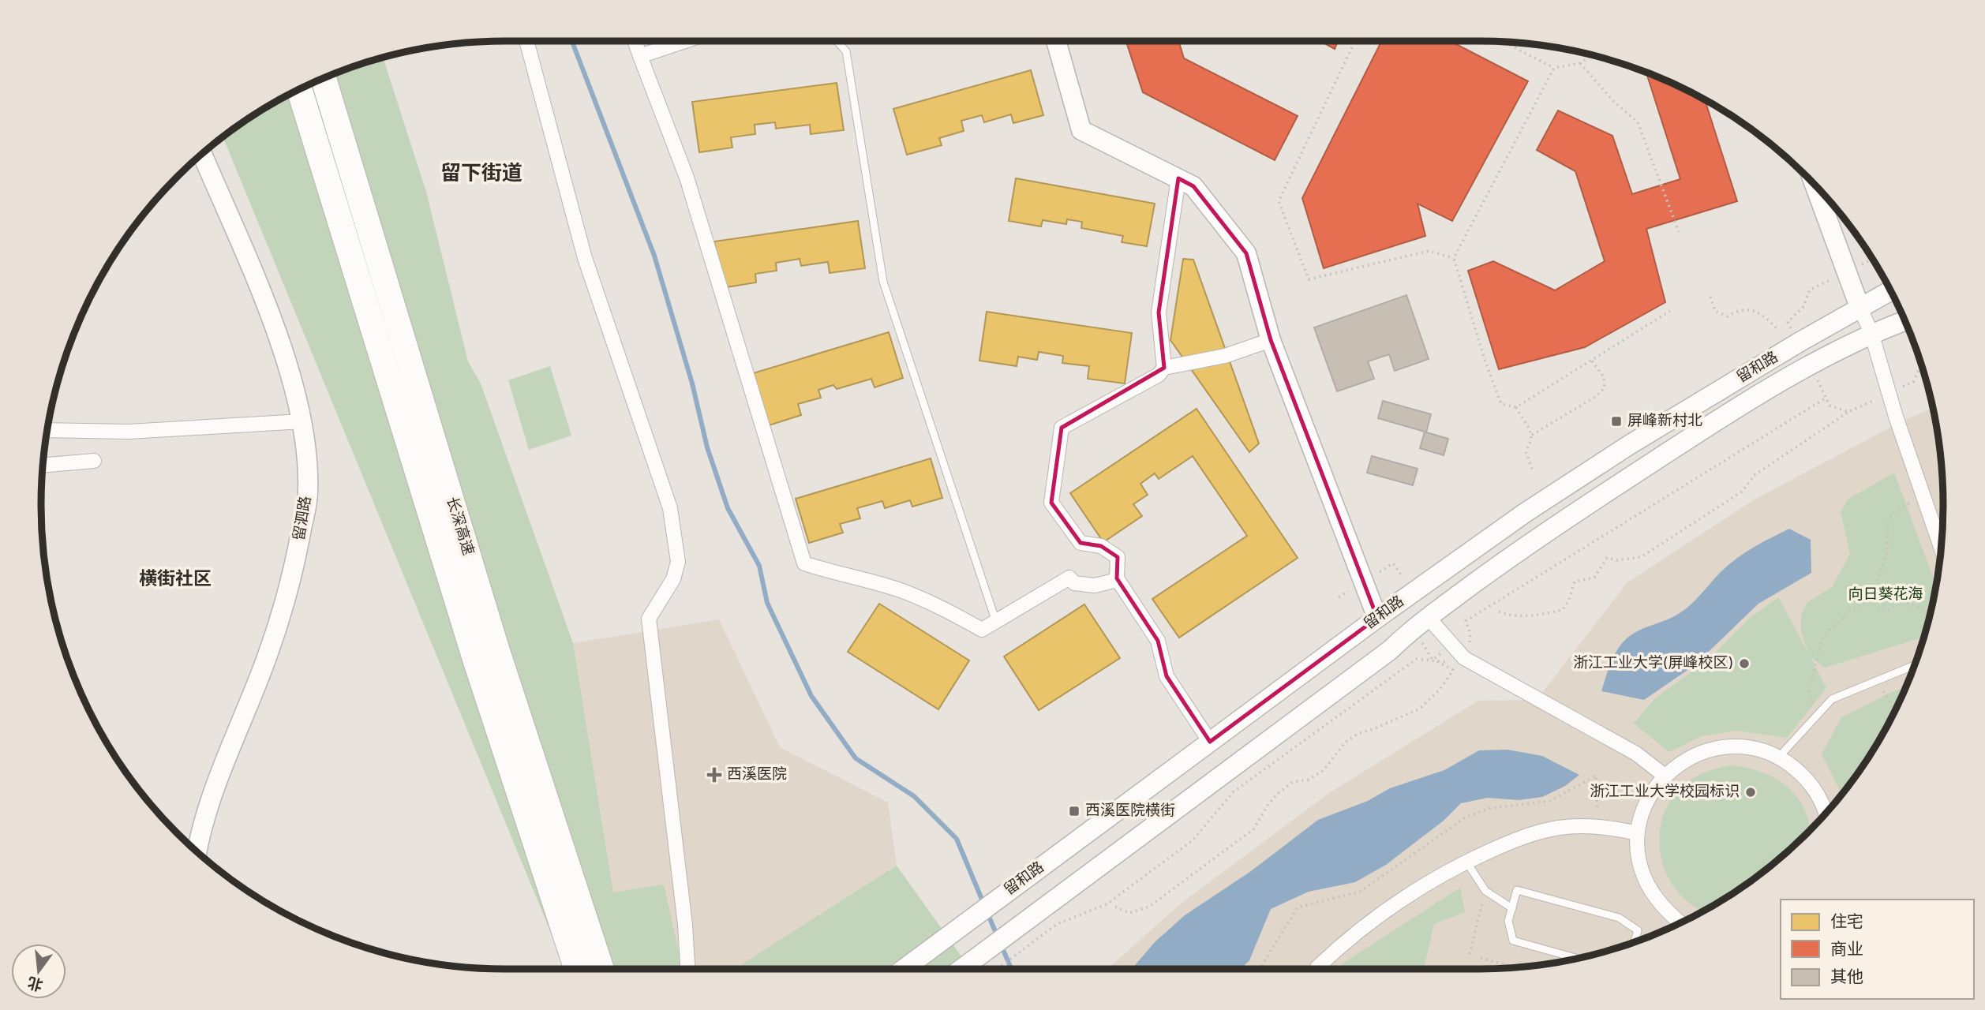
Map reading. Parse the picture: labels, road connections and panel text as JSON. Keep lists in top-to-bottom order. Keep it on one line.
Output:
{"streets":{"highway":["长深高速"],"main road":["留和路","留泗路"]},"districts":["留下街道","横街社区"],"parks":["向日葵花海"],"places":{"transit":["屏峰新村北","西溪医院·横街"],"other":["浙江工业大学(屏峰校区)","浙江工业大学校园标识"],"health":["西溪医院"]},"legend":["住宅","商业","其他"],"north":"bottom"}
